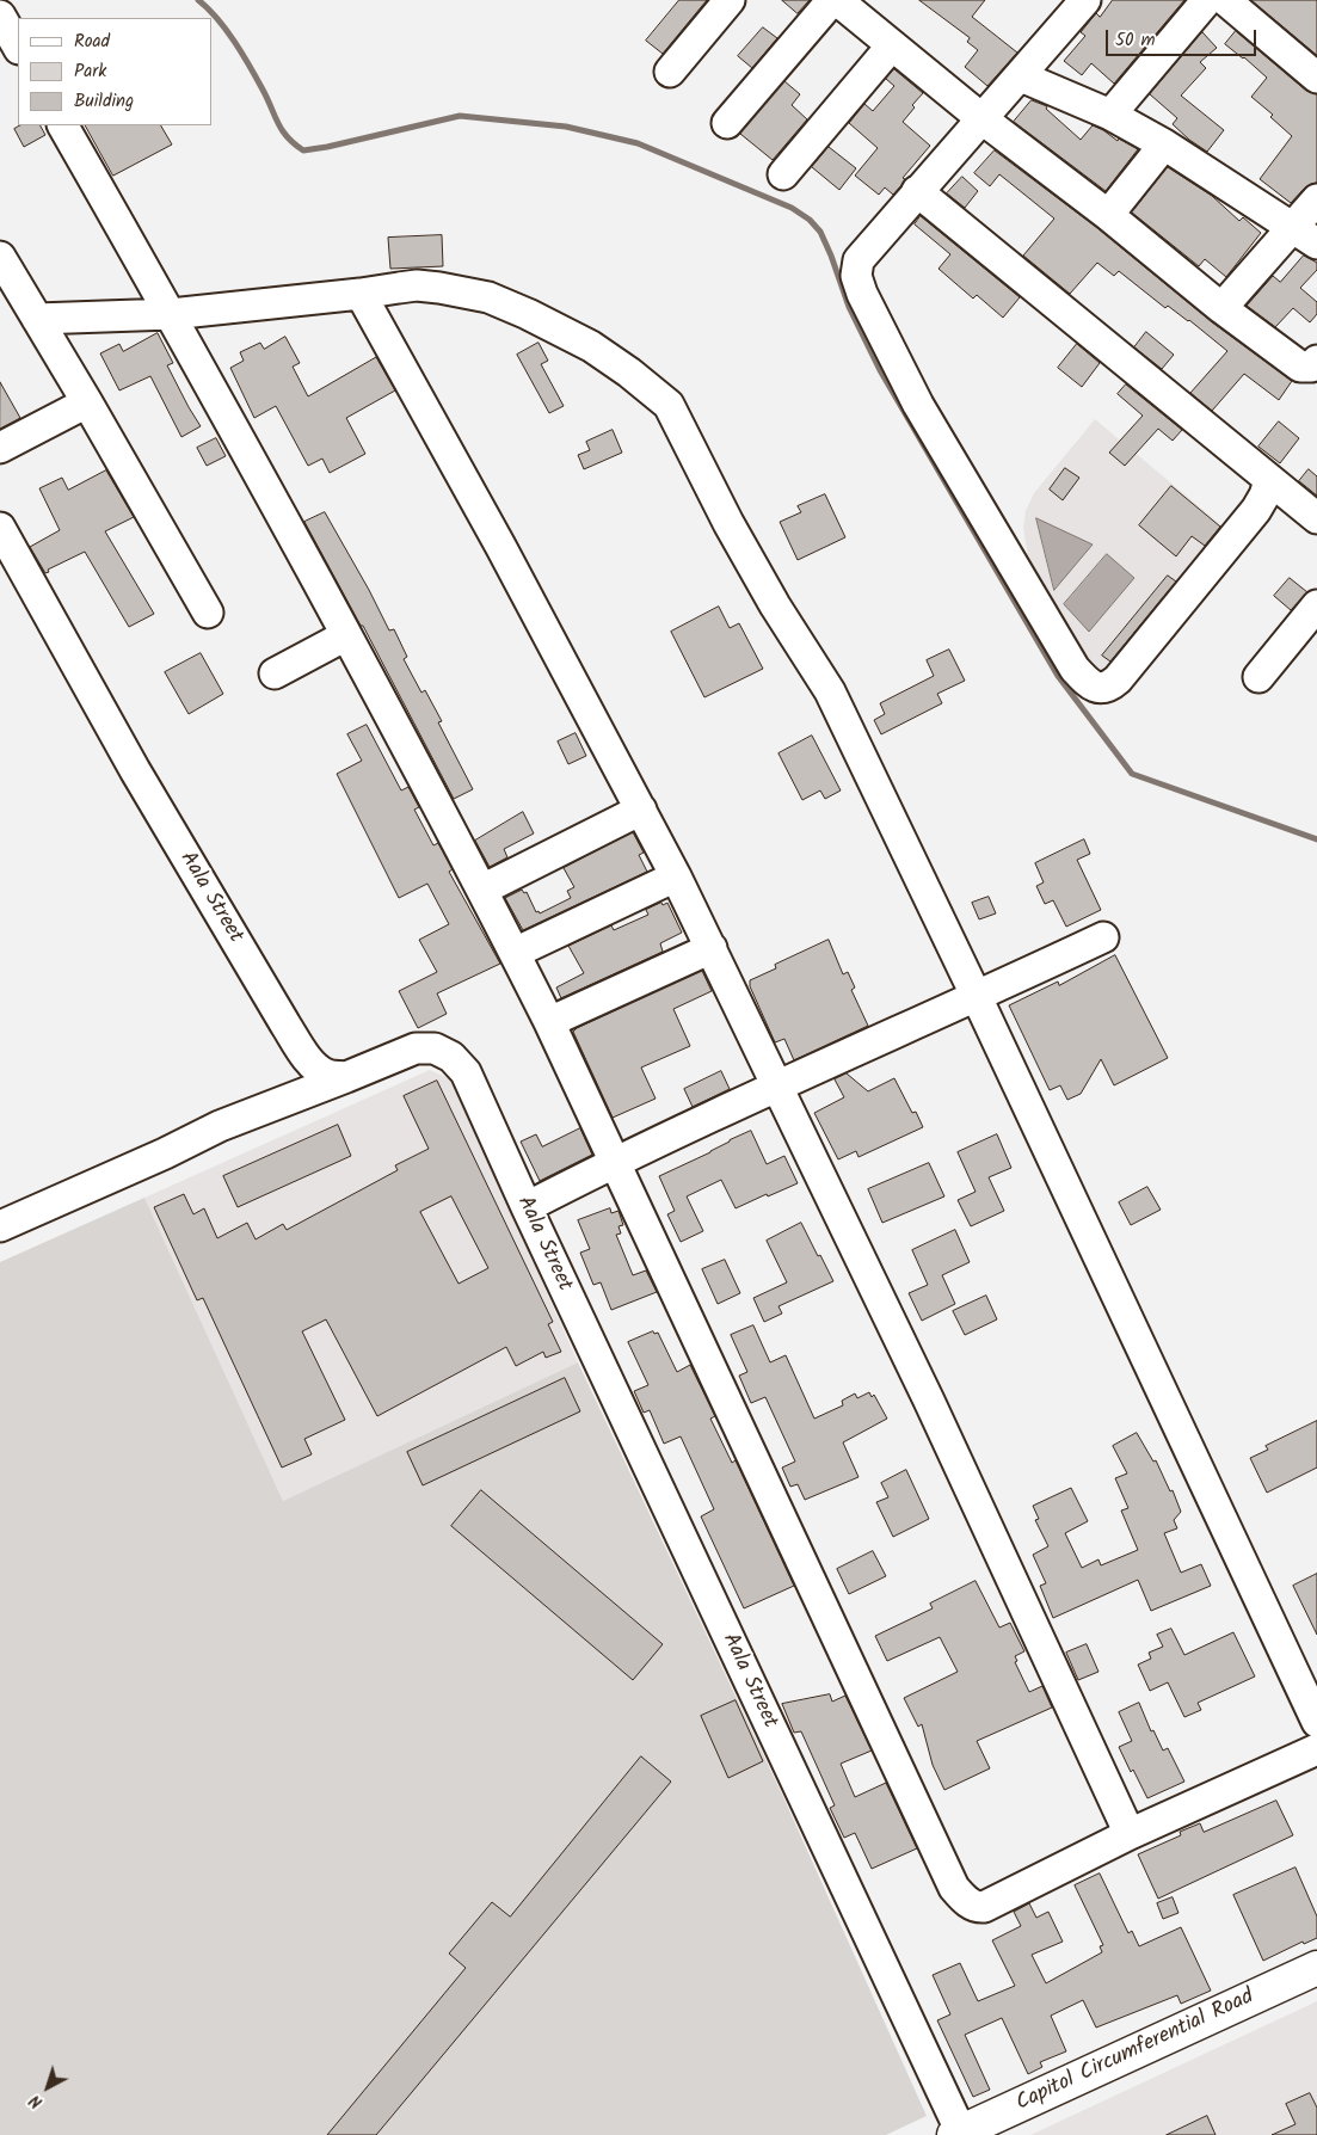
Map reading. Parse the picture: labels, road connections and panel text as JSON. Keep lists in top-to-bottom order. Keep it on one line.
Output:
{"streets":{"main road":["Capitol Circumferential Road"],"street":["Aala Street"]},"crossings":[["Aala Street","Capitol Circumferential Road"]],"legend":["Road","Park","Building"],"scale_bar":"50 m","north":"bottom left"}
